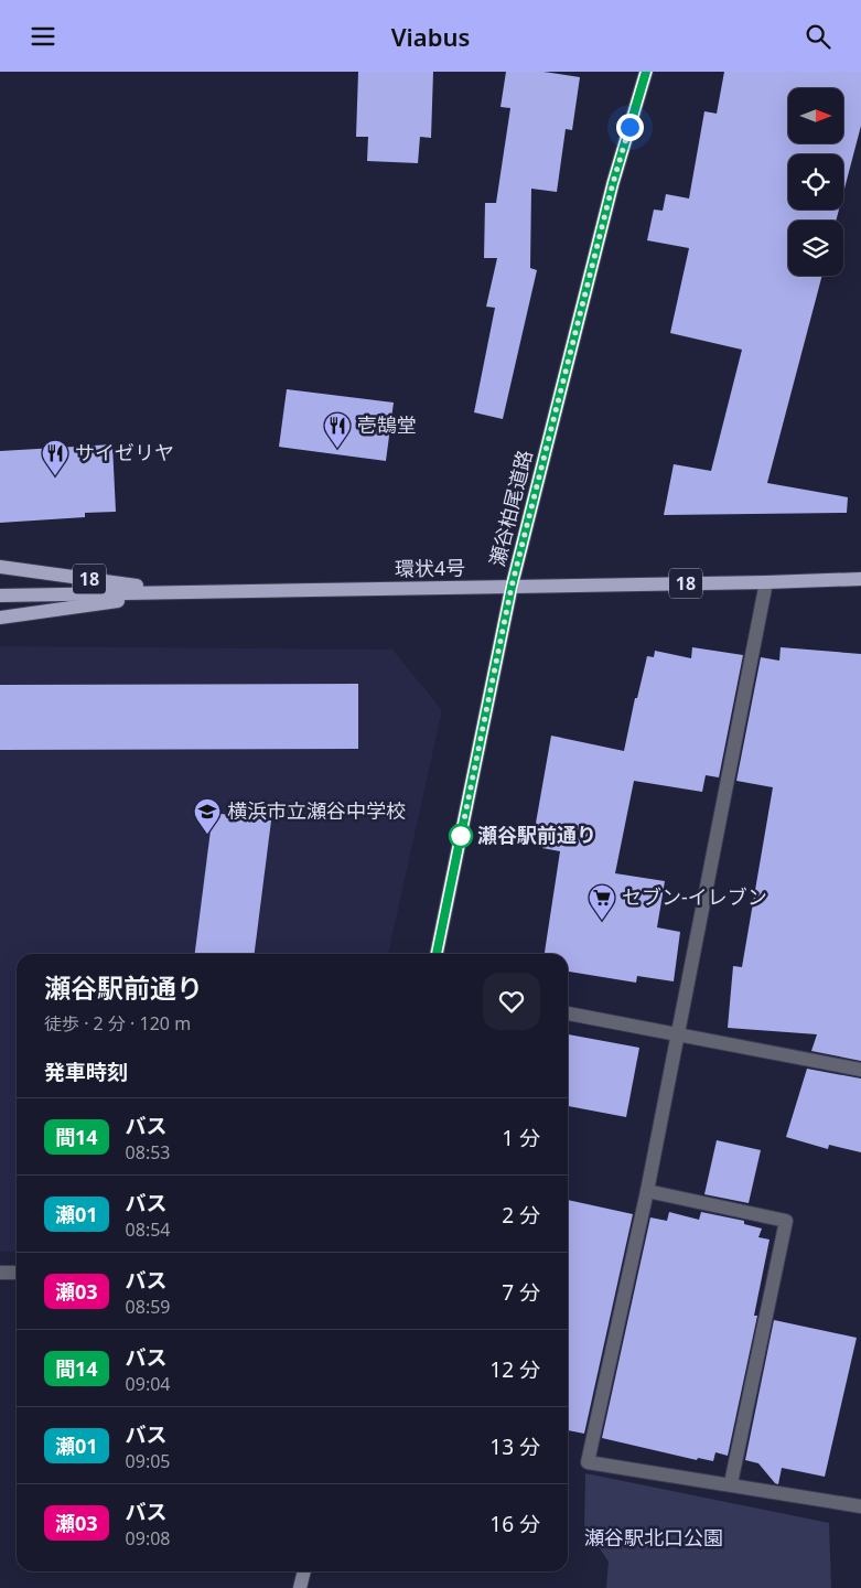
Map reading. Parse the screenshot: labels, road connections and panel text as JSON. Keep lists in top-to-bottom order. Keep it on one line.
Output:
{"streets":{"main road":["瀬谷柏尾道路","環状4号","18"]},"crossings":[["瀬谷柏尾道路","環状4号"],["環状4号","18"]],"parks":["瀬谷駅北口公園"],"places":{"restaurant":["壱鵠堂","サイゼリヤ"],"school or university":["横浜市立瀬谷中学校"],"other":["瀬谷駅前通り"],"supermarket":["セブン-イレブン"]},"lines":["bus line 間14"],"north":"right","page":{"header":"Viabus","heading":[["瀬谷駅前通り","徒歩 · 2 分 · 120 m"],"発車時刻"],"list":[{"mark":"間14","name":"バス","note":"08:53","value":"1 分"},{"mark":"瀬01","name":"バス","note":"08:54","value":"2 分"},{"mark":"瀬03","name":"バス","note":"08:59","value":"7 分"},{"mark":"間14","name":"バス","note":"09:04","value":"12 分"},{"mark":"瀬01","name":"バス","note":"09:05","value":"13 分"},{"mark":"瀬03","name":"バス","note":"09:08","value":"16 分"}]}}
